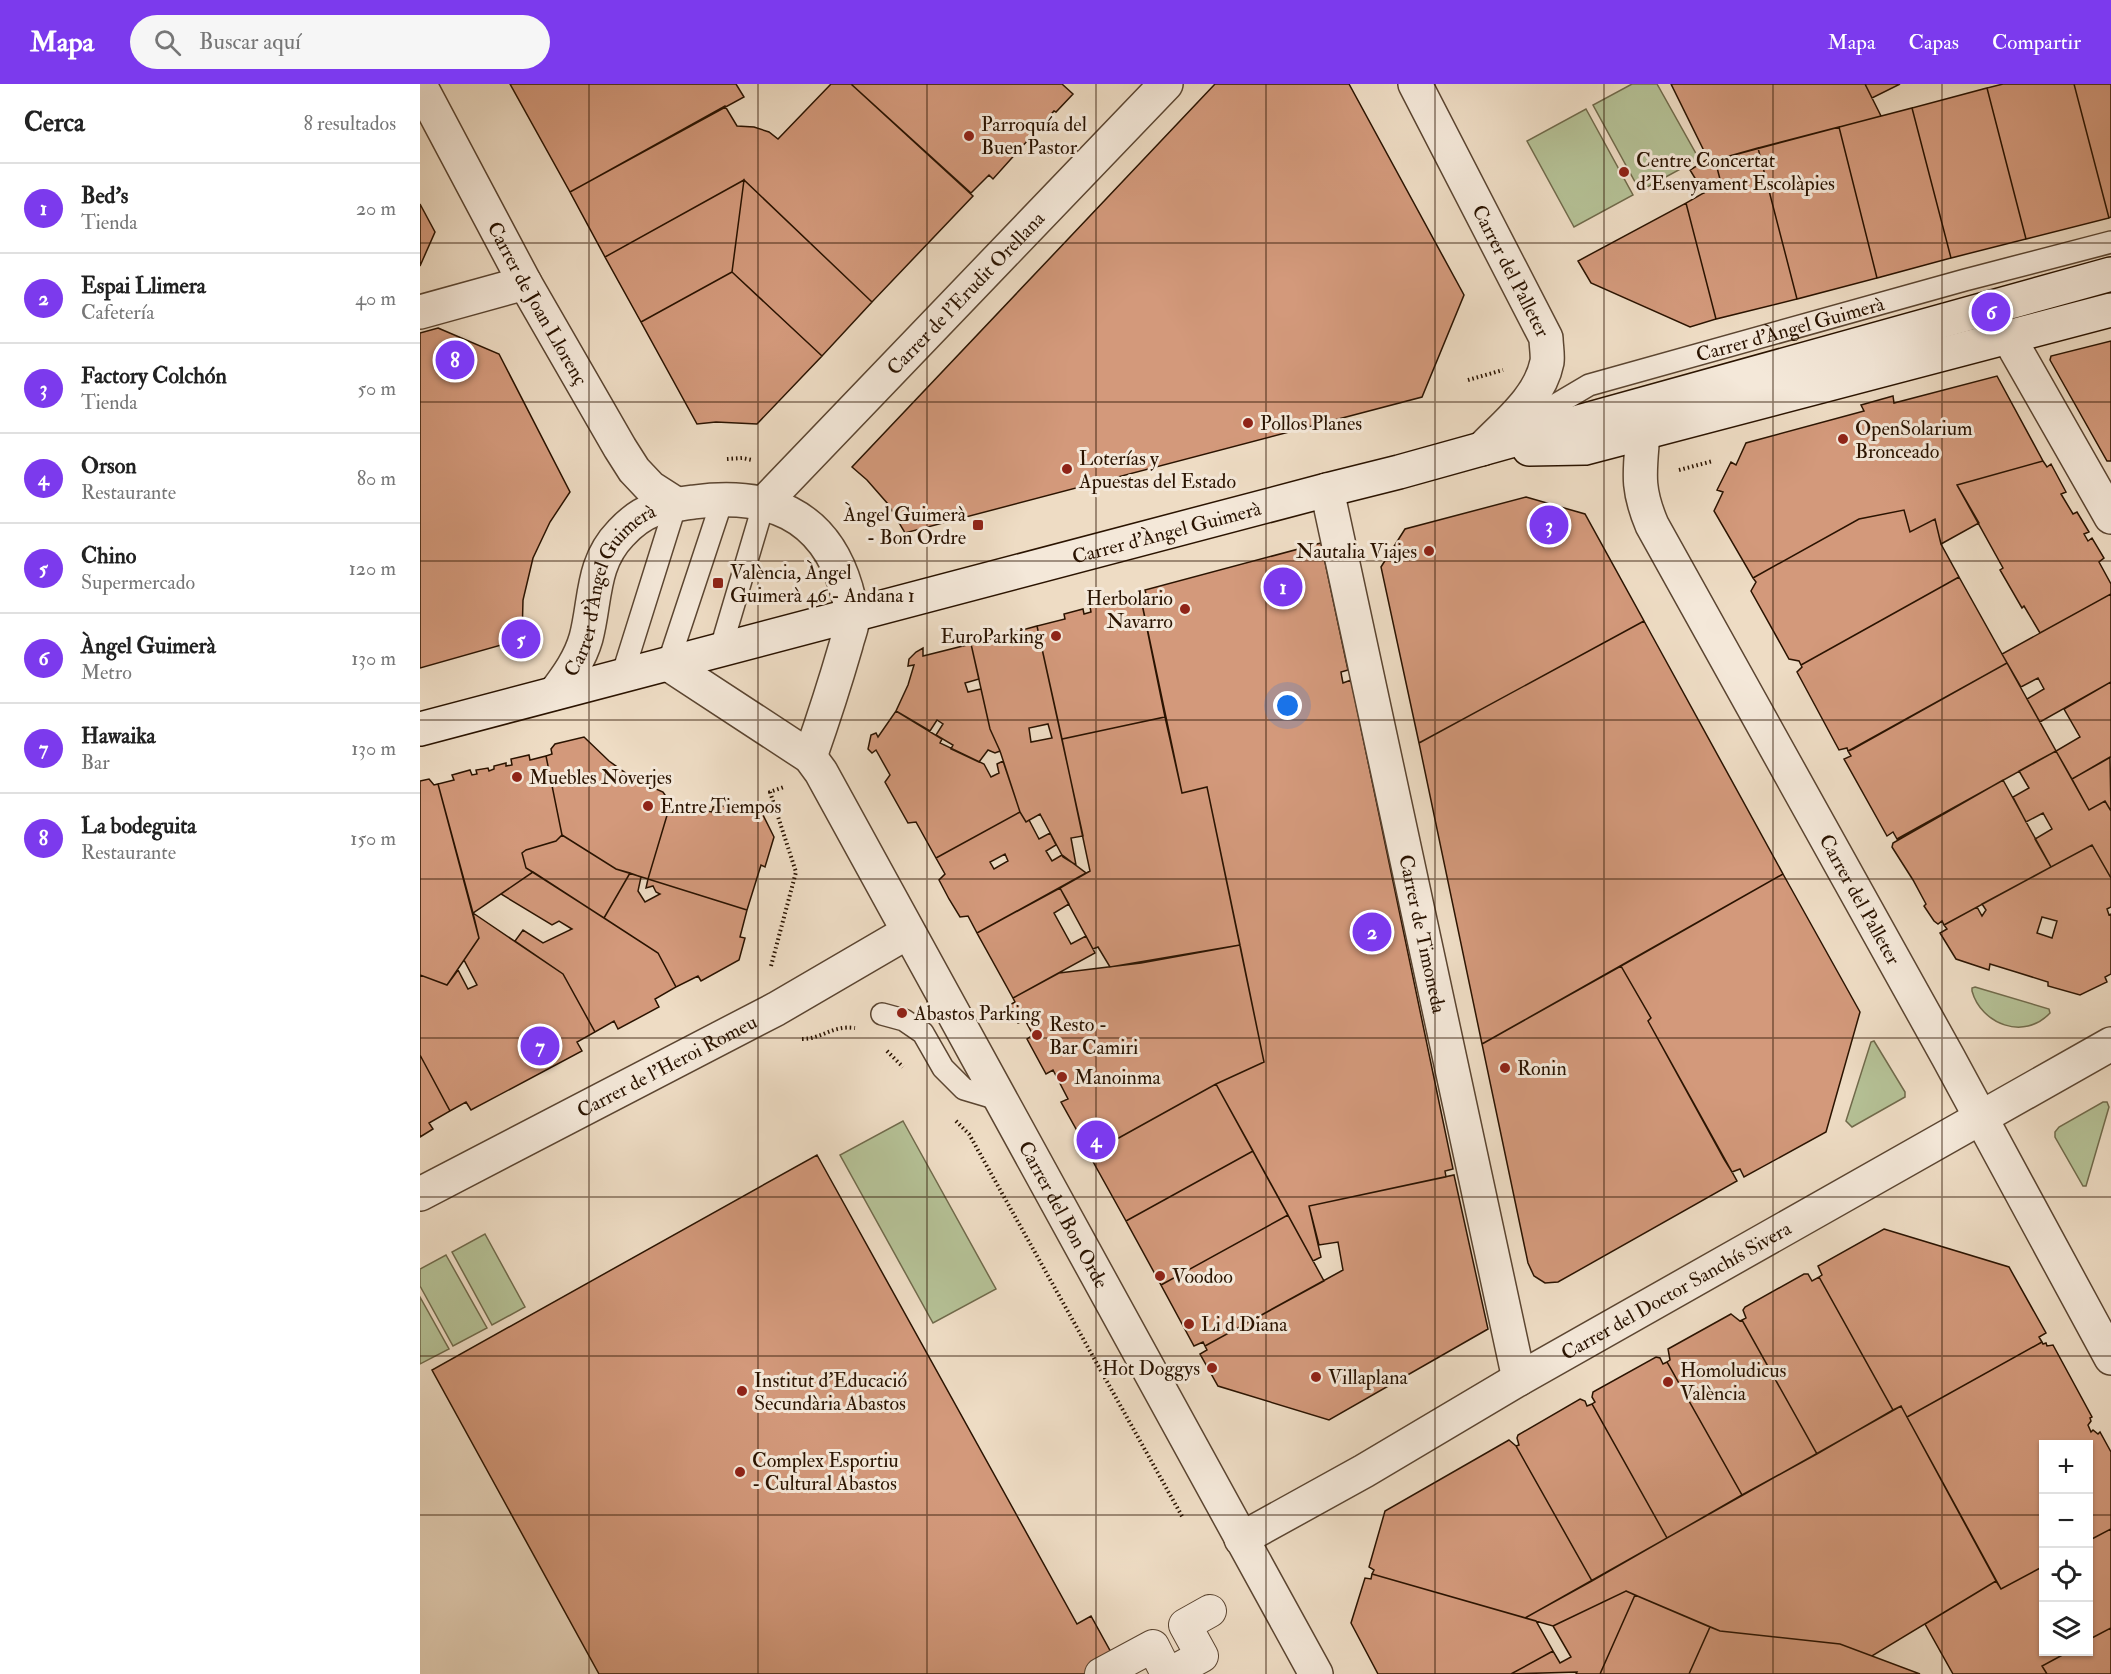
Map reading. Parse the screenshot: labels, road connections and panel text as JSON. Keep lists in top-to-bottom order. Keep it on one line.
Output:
{"streets":{"street":["Carrer del Palleter","Carrer de l’Erudit Orellana","Carrer de Joan Llorenç","Carrer d'Àngel Guimerà","Carrer de Timoneda","Carrer de l'Heroi Romeu","Carrer del Bon Orde","Carrer del Doctor Sanchís Sivera"]},"crossings":[["Carrer del Palleter","Carrer d'Àngel Guimerà"],["Carrer del Palleter","Carrer del Doctor Sanchís Sivera"],["Carrer de l’Erudit Orellana","Carrer d'Àngel Guimerà"],["Carrer de Joan Llorenç","Carrer d'Àngel Guimerà"],["Carrer d'Àngel Guimerà","Carrer de Timoneda"],["Carrer de Timoneda","Carrer del Doctor Sanchís Sivera"],["Carrer de l'Heroi Romeu","Carrer del Bon Orde"],["Carrer del Bon Orde","Carrer del Doctor Sanchís Sivera"]],"places":{"other":["Parroquía del Buen Pastor","Centre Concertat d'Esenyament Escolàpies","Pollos Planes","OpenSolarium Bronceado","Loterías y Apuestas del Estado","Nautalia Viajes","Herbolario Navarro","EuroParking","Muebles Noverjes","Entre Tiempos","Abastos Parking","Resto - Bar Camiri","Ronin","Manoinma","Voodoo","Li d Diana","Hot Doggys","Villaplana","Homoludicus València","Institut d'Educació Secundària Abastos","Complex Esportiu - Cultural Abastos"],"transit":["Àngel Guimerà - Bon Ordre","València, Àngel Guimerà 46 - Andana 1"]},"page":{"header":"Mapa","search":"Buscar aquí","nav":["Mapa","Capas","Compartir"],"heading":["Cerca","8 resultados"],"list":[{"mark":"1","name":"Bed's","note":"Tienda","value":"20 m"},{"mark":"2","name":"Espai Llimera","note":"Cafetería","value":"40 m"},{"mark":"3","name":"Factory Colchón","note":"Tienda","value":"50 m"},{"mark":"4","name":"Orson","note":"Restaurante","value":"80 m"},{"mark":"5","name":"Chino","note":"Supermercado","value":"120 m"},{"mark":"6","name":"Àngel Guimerà","note":"Metro","value":"130 m"},{"mark":"7","name":"Hawaika","note":"Bar","value":"130 m"},{"mark":"8","name":"La bodeguita","note":"Restaurante","value":"150 m"}],"pins":["6","8","3","1","5","2","7","4"],"map_buttons":["+","−"]}}
